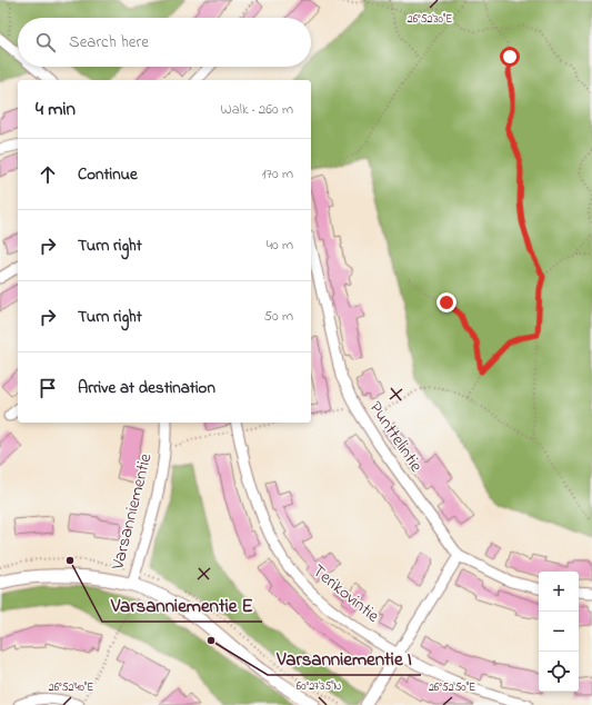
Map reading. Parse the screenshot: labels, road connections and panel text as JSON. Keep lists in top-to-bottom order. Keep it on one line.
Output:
{"streets":{"street":["Punttelintie","Varsanniementie","Terikovintie"]},"places":["Varsanniementie E","Varsanniementie I"],"page":{"search":"Search here","heading":["4 min","Walk · 260 m"],"list":[["Continue","170 m"],["Turn right","40 m"],["Turn right","50 m"],"Arrive at destination"],"map_buttons":["+","−"]},"coordinates":["26°52'30\"E","60°27'35\"N","26°52'40\"E","26°52'50\"E"]}
